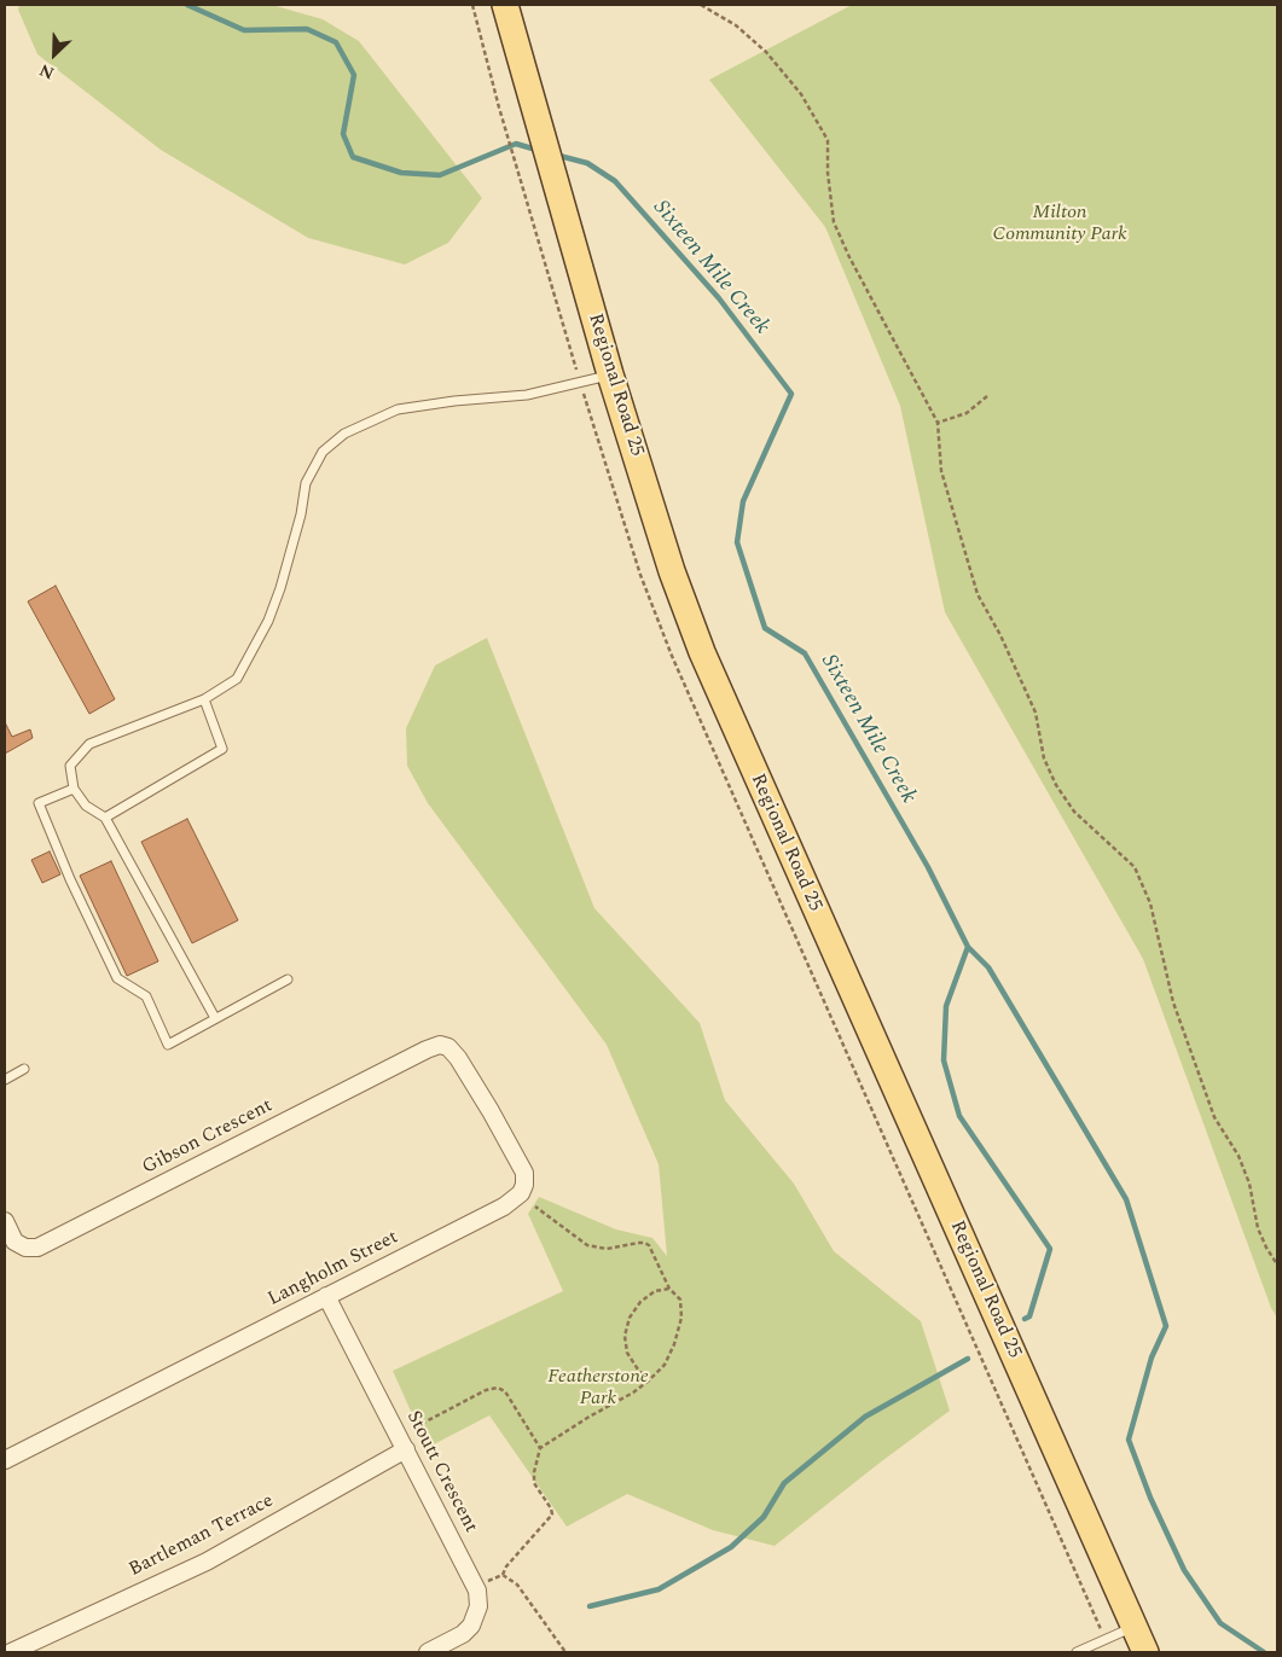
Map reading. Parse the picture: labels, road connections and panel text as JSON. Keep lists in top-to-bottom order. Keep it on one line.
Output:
{"streets":{"main road":["Regional Road 25"],"street":["Gibson Crescent","Langholm Street","Stoutt Crescent","Bartleman Terrace"]},"crossings":[["Gibson Crescent","Langholm Street"],["Langholm Street","Stoutt Crescent"],["Stoutt Crescent","Bartleman Terrace"]],"water":["Sixteen Mile Creek"],"parks":["Milton Community Park","Featherstone Park"],"north":"bottom left"}
